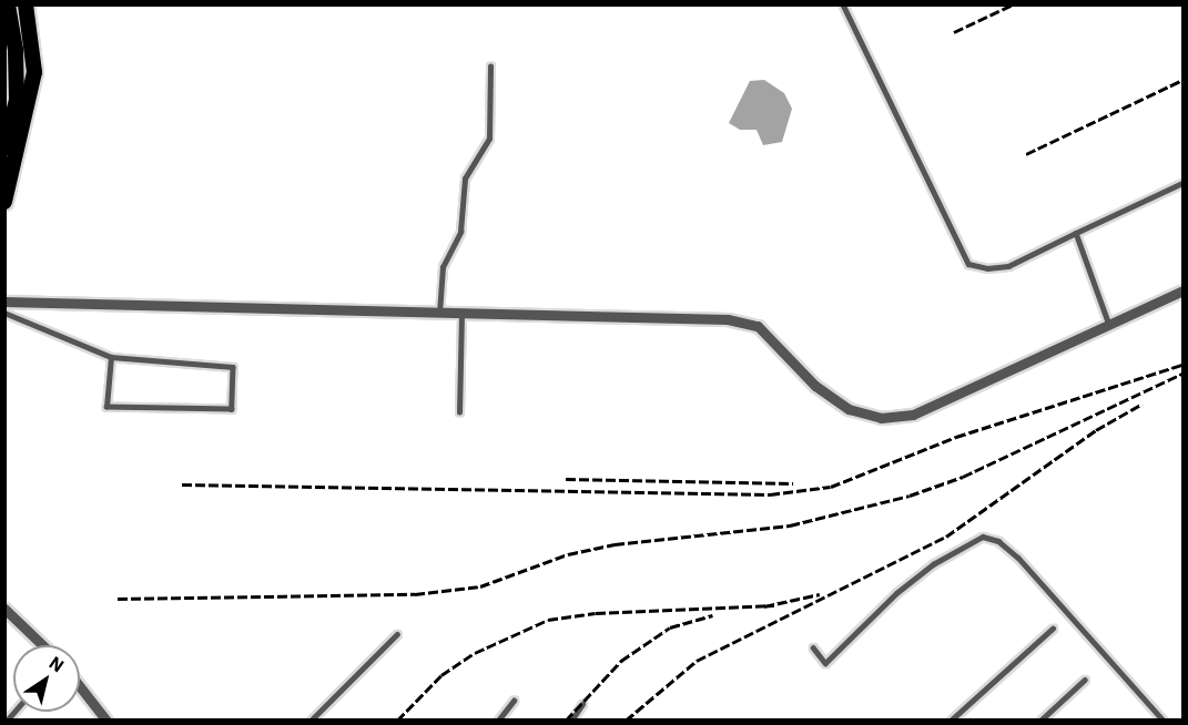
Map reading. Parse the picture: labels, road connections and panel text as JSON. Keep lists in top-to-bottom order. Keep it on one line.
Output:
{"north":"top right"}
